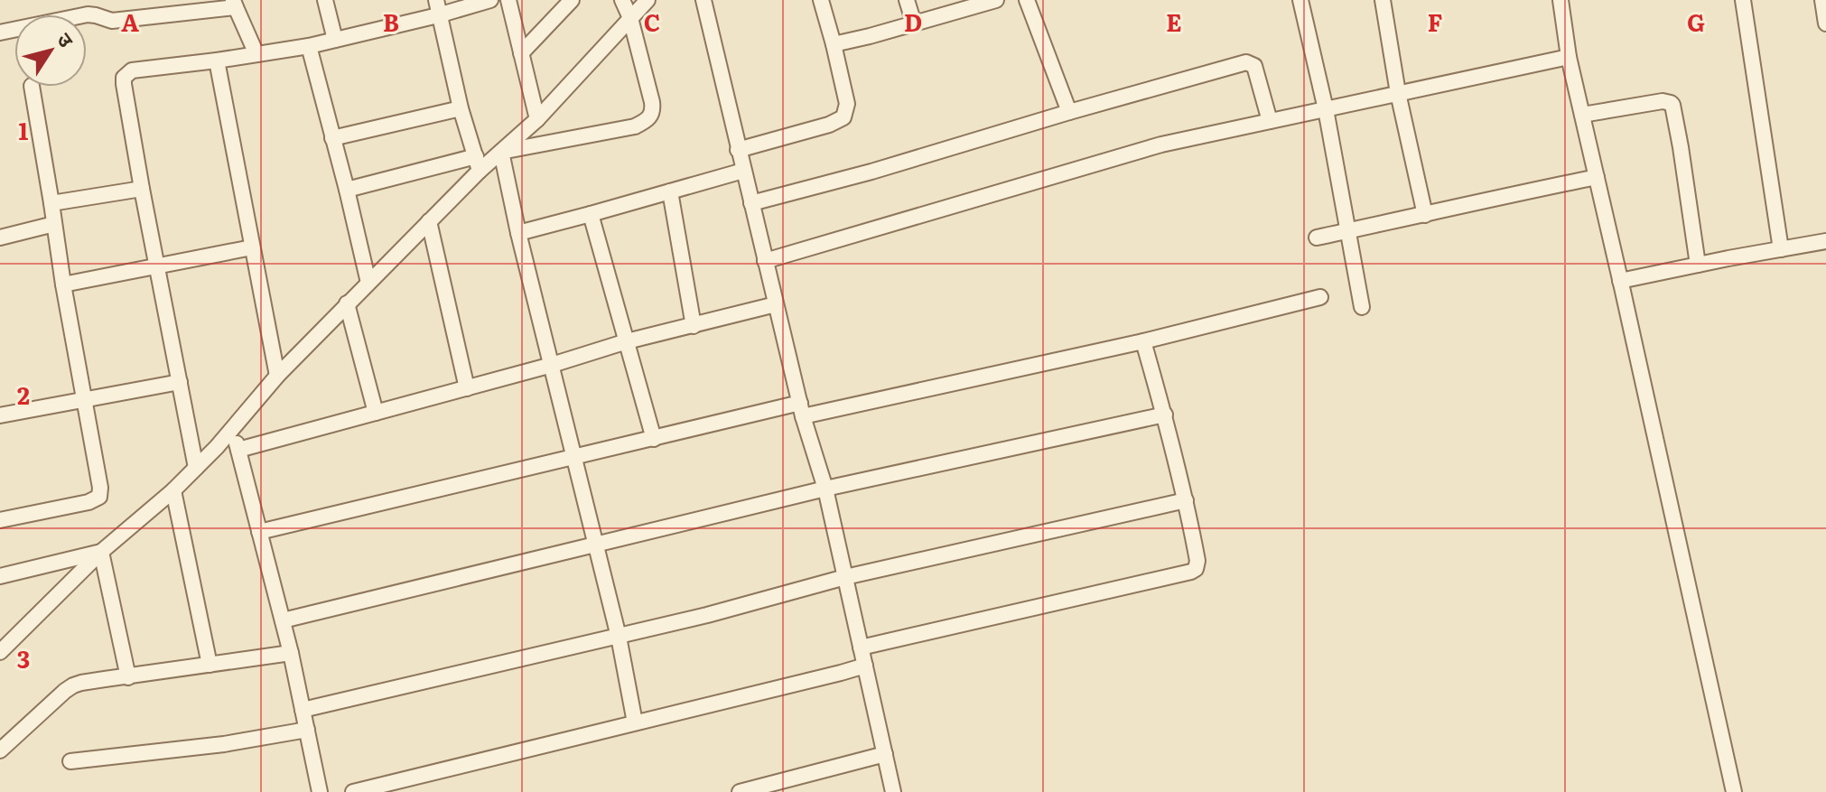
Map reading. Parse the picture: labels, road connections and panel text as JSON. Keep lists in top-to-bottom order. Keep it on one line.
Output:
{"north":"top right","grid":{"columns":["A","B","C","D","E","F","G"],"rows":["1","2","3"]}}
